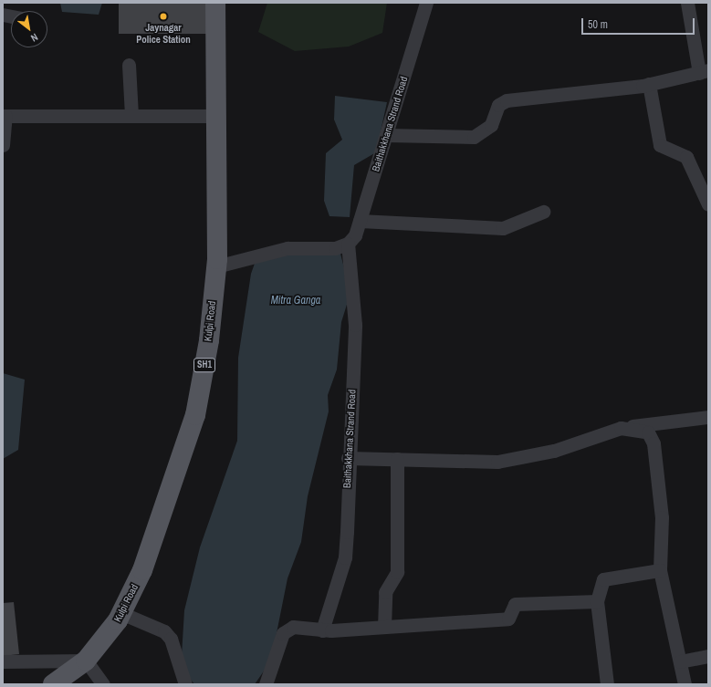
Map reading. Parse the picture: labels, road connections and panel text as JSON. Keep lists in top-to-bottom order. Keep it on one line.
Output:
{"streets":{"main road":["Kulpi Road","SH1"],"street":["Baithakkhana Strand Road"]},"water":["Mitra Ganga"],"places":["Jaynagar Police Station"],"scale_bar":"50 m","north":"bottom right"}
